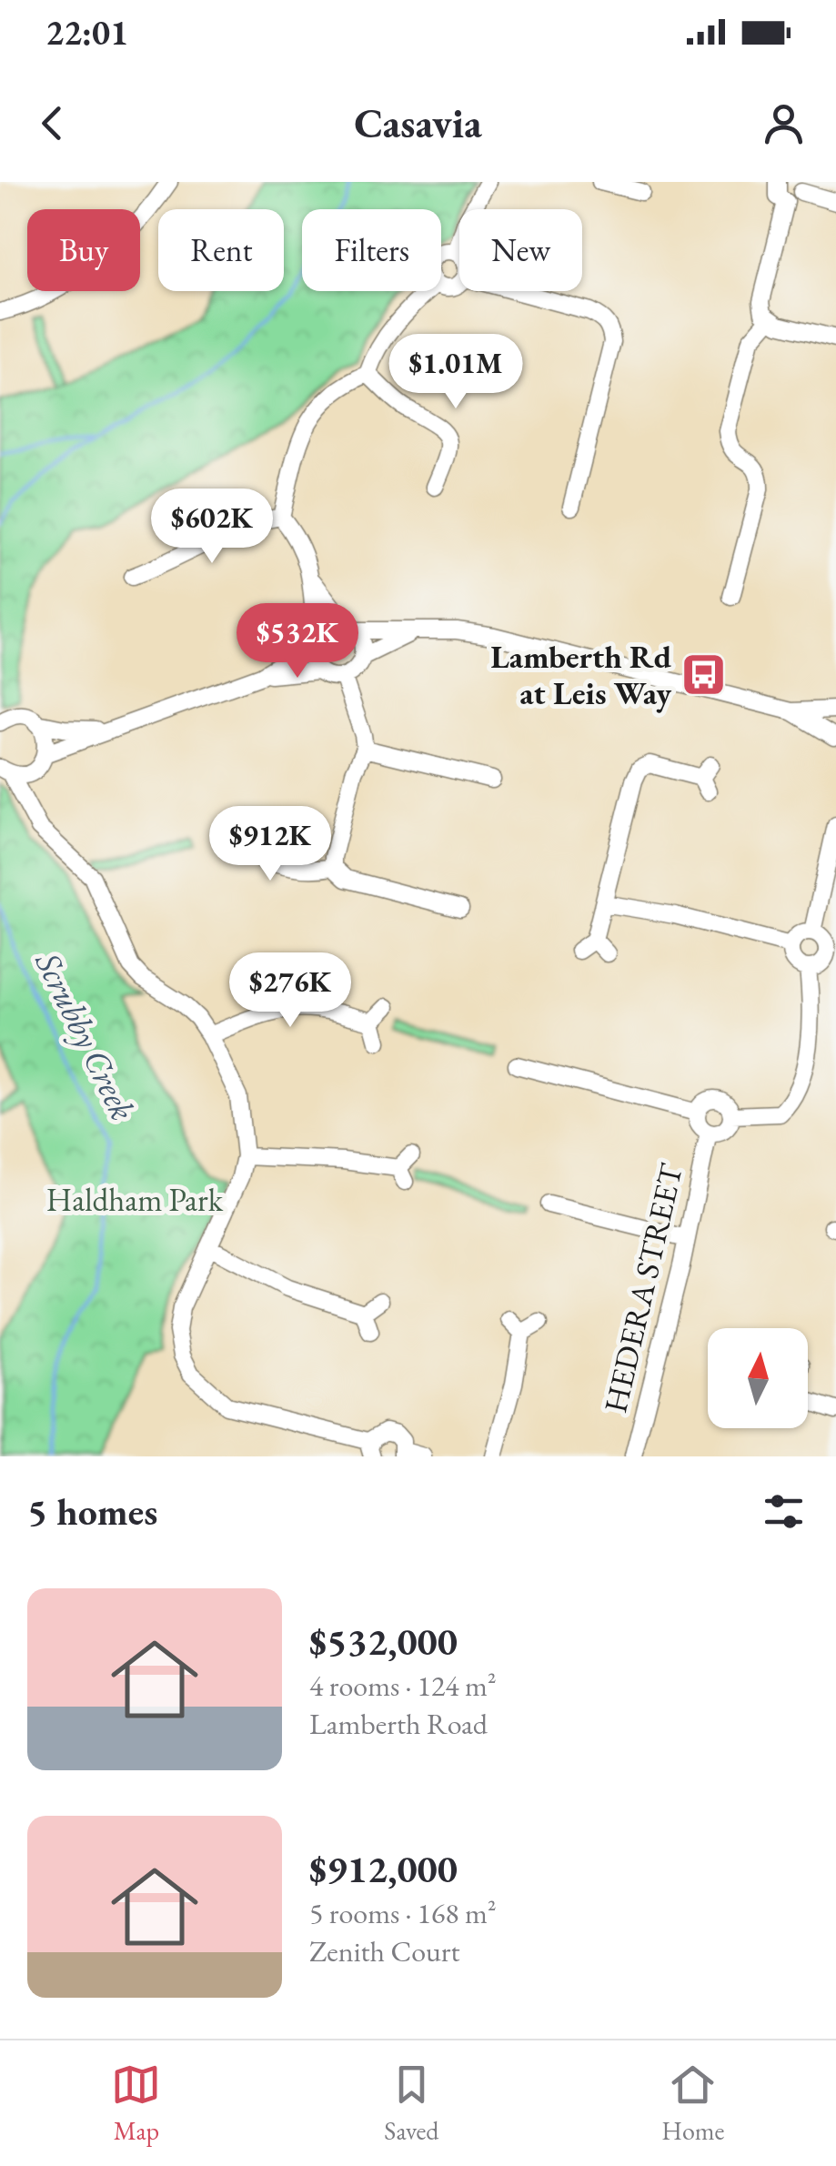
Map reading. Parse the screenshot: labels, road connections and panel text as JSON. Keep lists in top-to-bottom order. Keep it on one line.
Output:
{"streets":{"street":["HEDERA STREET"]},"water":["Scrubby Creek"],"parks":["Haldham Park"],"places":{"bus stop":["Lamberth Rd at Leis Way"]},"north":"top","page":{"status":"22:01","header":"Casavia","chip":["Buy","Rent","Filters","New"],"price":["$1.01M","$602K","$532K","$912K","$276K"],"heading":"5 homes","list":[{"name":"$532,000","note":"4 rooms · 124 m² · Lamberth Road"},{"name":"$912,000","note":"5 rooms · 168 m² · Zenith Court"}],"tabs":["Map","Saved","Home"]}}
